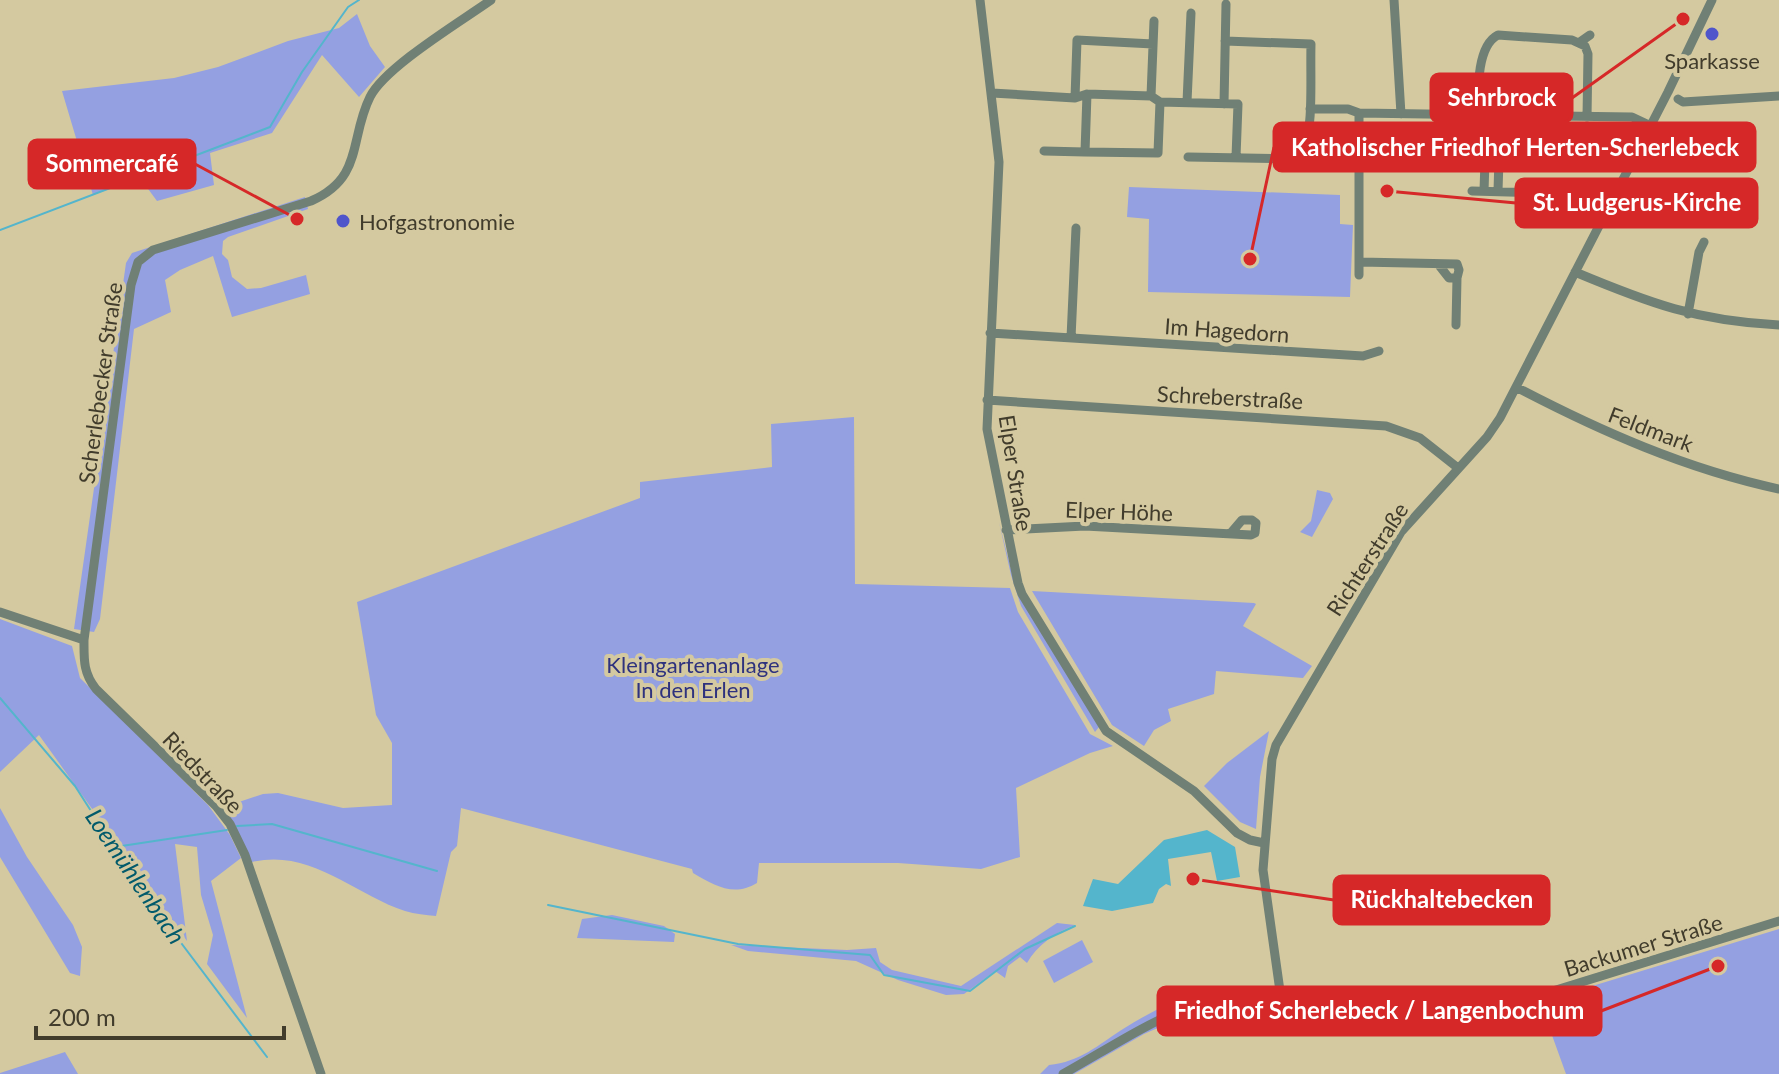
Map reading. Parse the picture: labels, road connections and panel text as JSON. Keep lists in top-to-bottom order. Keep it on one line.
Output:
{"streets":{"street":["Im Hagedorn","Scherlebecker Straße","Schreberstraße","Feldmark","Elper Straße","Elper Höhe","Richterstraße","Riedstraße","Backumer Straße"]},"crossings":[["Im Hagedorn","Elper Straße"],["Scherlebecker Straße","Riedstraße"],["Schreberstraße","Elper Straße"],["Schreberstraße","Richterstraße"],["Feldmark","Richterstraße"],["Elper Straße","Elper Höhe"],["Elper Straße","Richterstraße"],["Richterstraße","Backumer Straße"]],"water":["Loemühlenbach"],"parks":["Kleingartenanlage In den Erlen"],"places":["Sehrbrock","Sparkasse","St. Ludgerus-Kirche","Sommercafé","Hofgastronomie","Katholischer Friedhof Herten-Scherlebeck","Rückhaltebecken","Friedhof Scherlebeck / Langenbochum"],"scale_bar":"200 m"}
